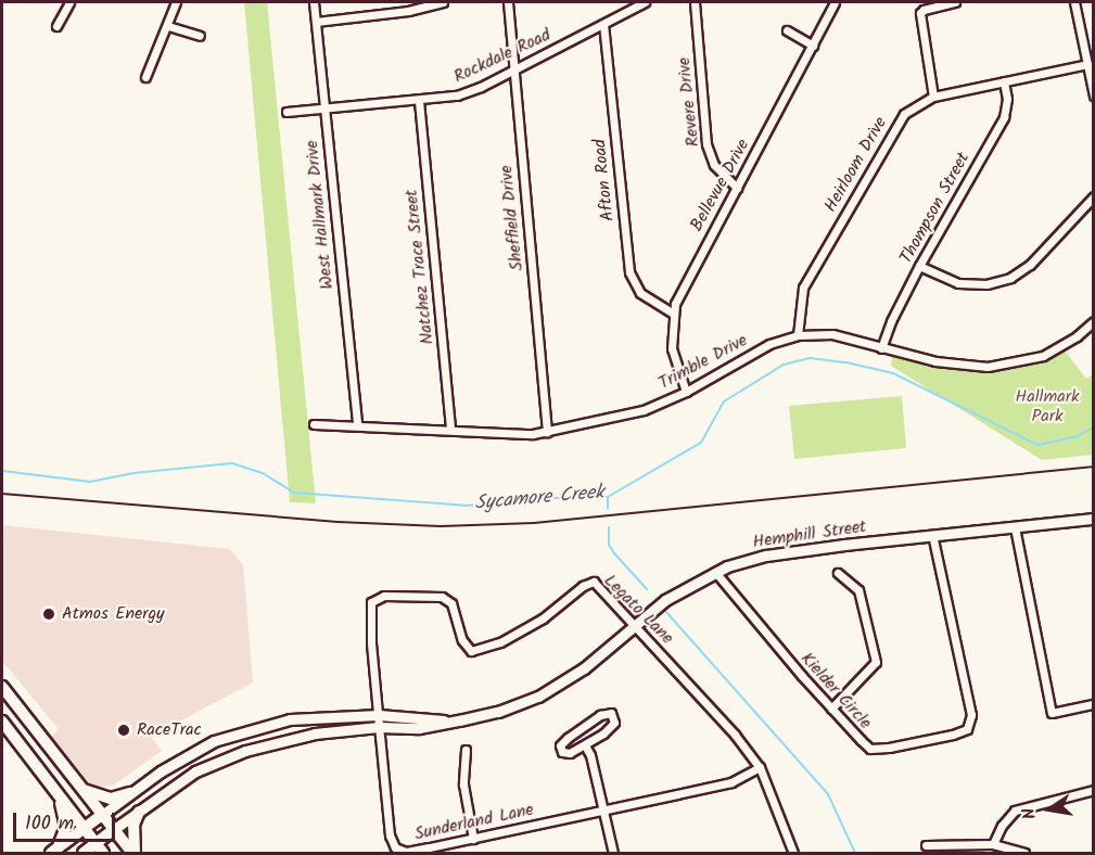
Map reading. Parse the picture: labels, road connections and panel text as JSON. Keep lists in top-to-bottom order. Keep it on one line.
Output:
{"streets":{"street":["Rockdale Road","Revere Drive","Heirloom Drive","Afton Road","Bellevue Drive","Thompson Street","West Hallmark Drive","Sheffield Drive","Natchez Trace Street","Trimble Drive","Hemphill Street","Legato Lane","Kielder Circle","Sunderland Lane"]},"crossings":[["Rockdale Road","Afton Road"],["Rockdale Road","West Hallmark Drive"],["Rockdale Road","Sheffield Drive"],["Rockdale Road","Natchez Trace Street"],["Revere Drive","Bellevue Drive"],["Heirloom Drive","Thompson Street"],["Heirloom Drive","Trimble Drive"],["Afton Road","Bellevue Drive"],["Bellevue Drive","Trimble Drive"],["Thompson Street","Trimble Drive"],["West Hallmark Drive","Trimble Drive"],["Sheffield Drive","Trimble Drive"],["Natchez Trace Street","Trimble Drive"],["Hemphill Street","Legato Lane"],["Hemphill Street","Kielder Circle"],["Hemphill Street","Sunderland Lane"],["Legato Lane","Sunderland Lane"]],"water":["Sycamore Creek"],"parks":["Hallmark Park"],"places":["Atmos Energy","RaceTrac"],"scale_bar":"100 m","north":"left"}
